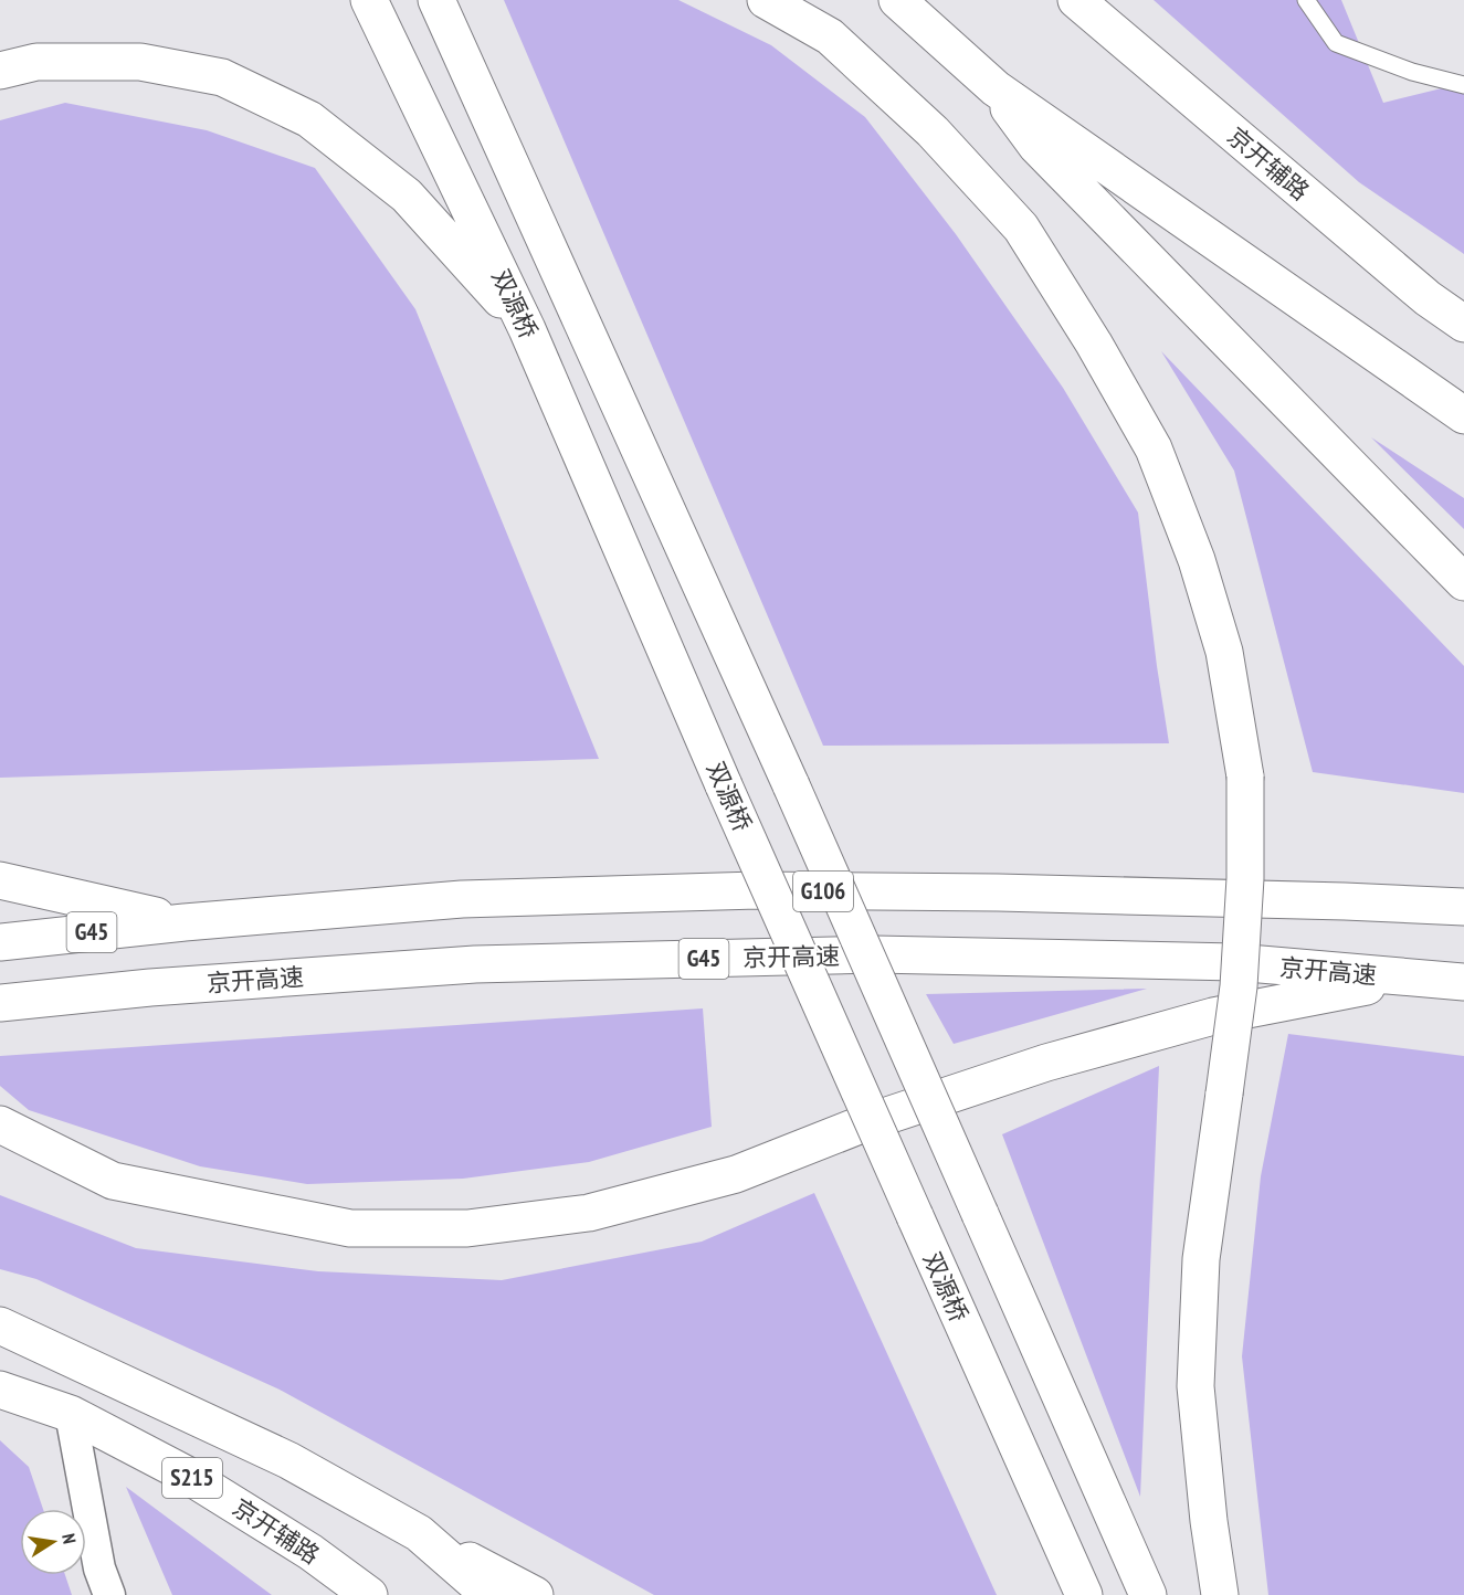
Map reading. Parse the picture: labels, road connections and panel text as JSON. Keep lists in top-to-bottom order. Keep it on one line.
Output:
{"streets":{"main road":["京开辅路","双源桥","G106","G45","京开高速","S215"]},"crossings":[["G106","G45"]],"north":"right"}
